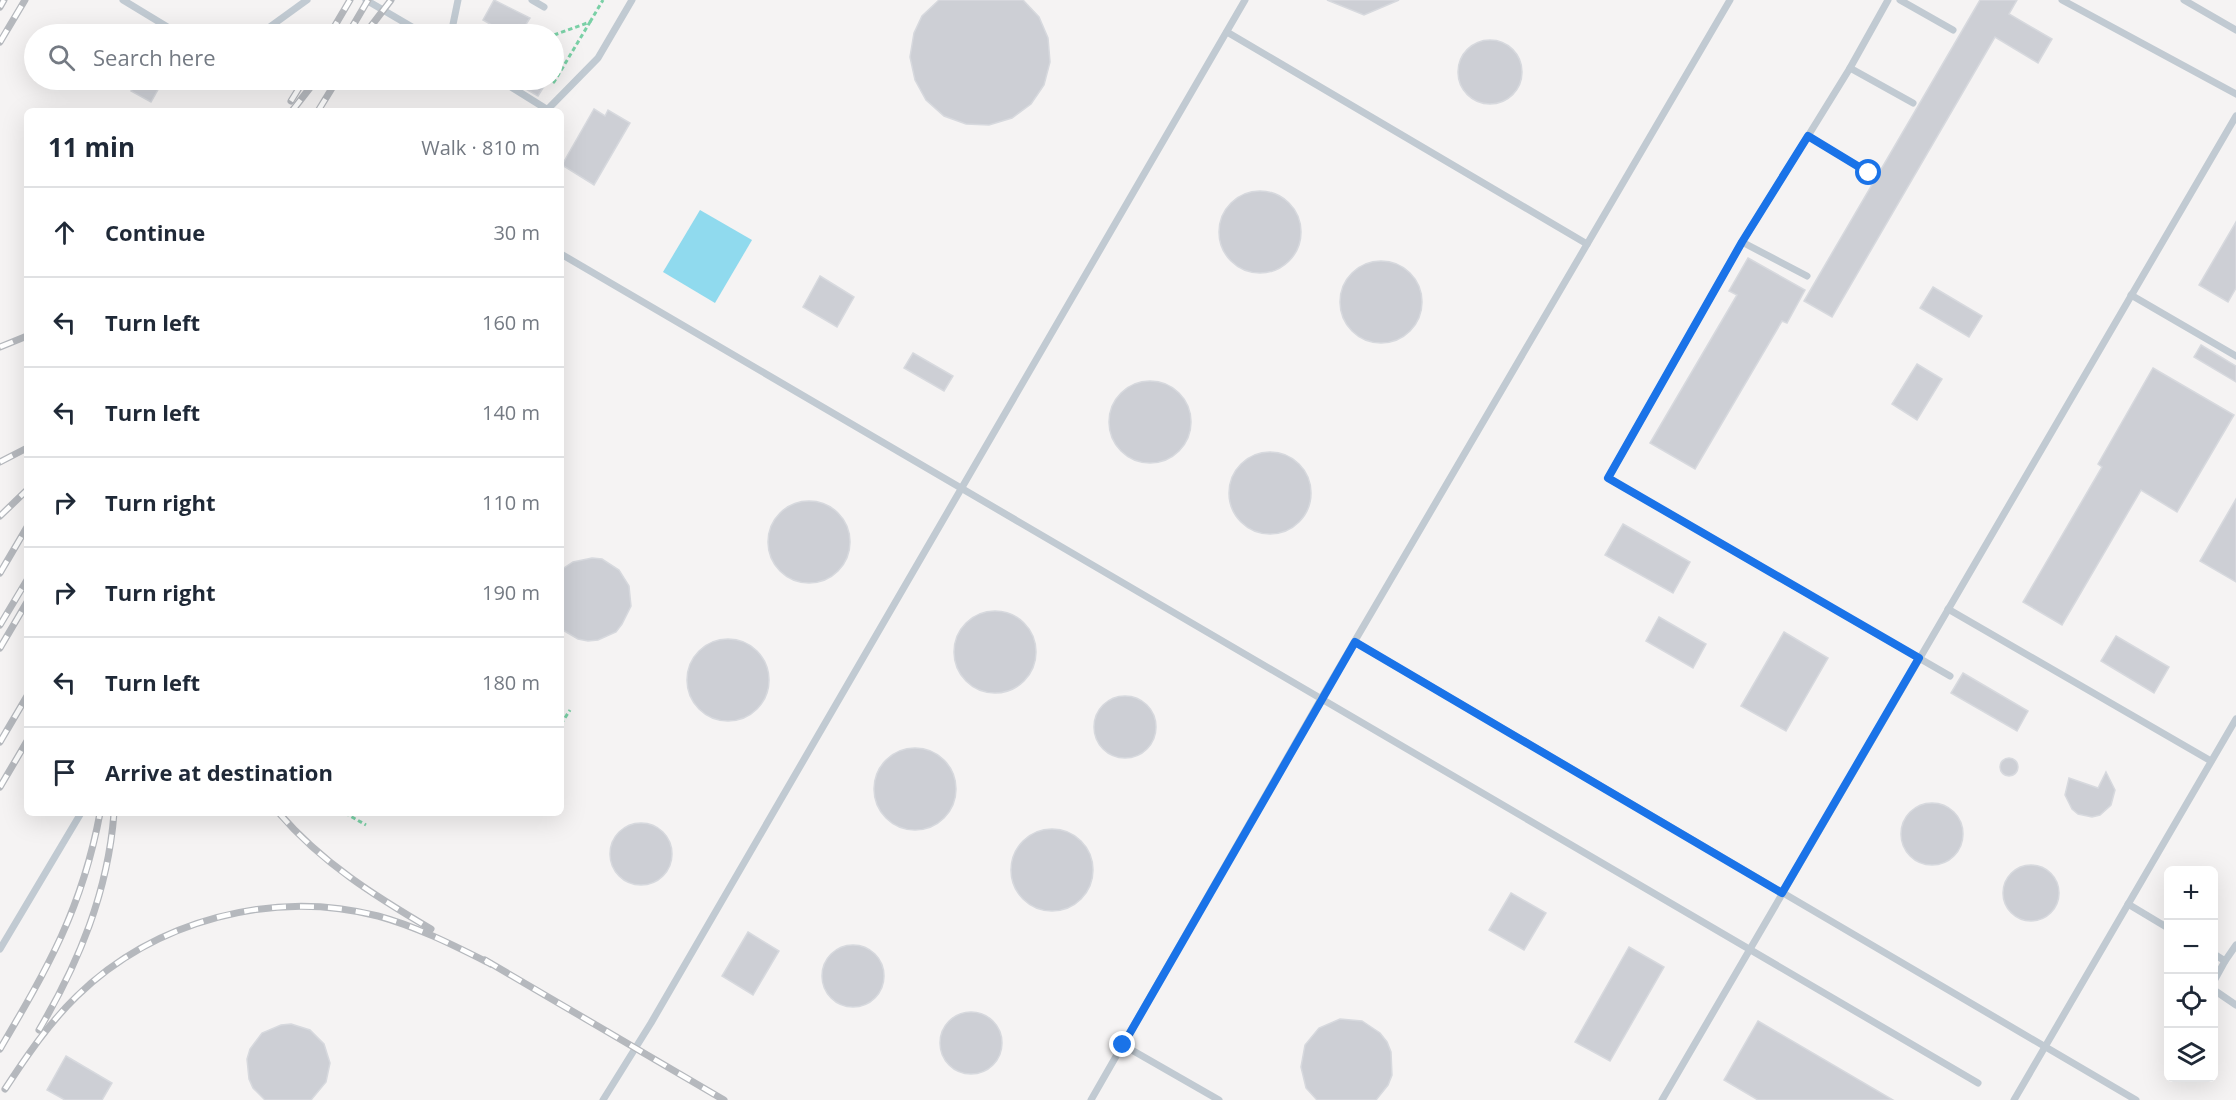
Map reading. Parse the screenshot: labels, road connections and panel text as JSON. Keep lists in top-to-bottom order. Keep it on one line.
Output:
{"page":{"search":"Search here","heading":["11 min","Walk · 810 m"],"list":[["Continue","30 m"],["Turn left","160 m"],["Turn left","140 m"],["Turn right","110 m"],["Turn right","190 m"],["Turn left","180 m"],"Arrive at destination"],"map_buttons":["+","−"]}}
